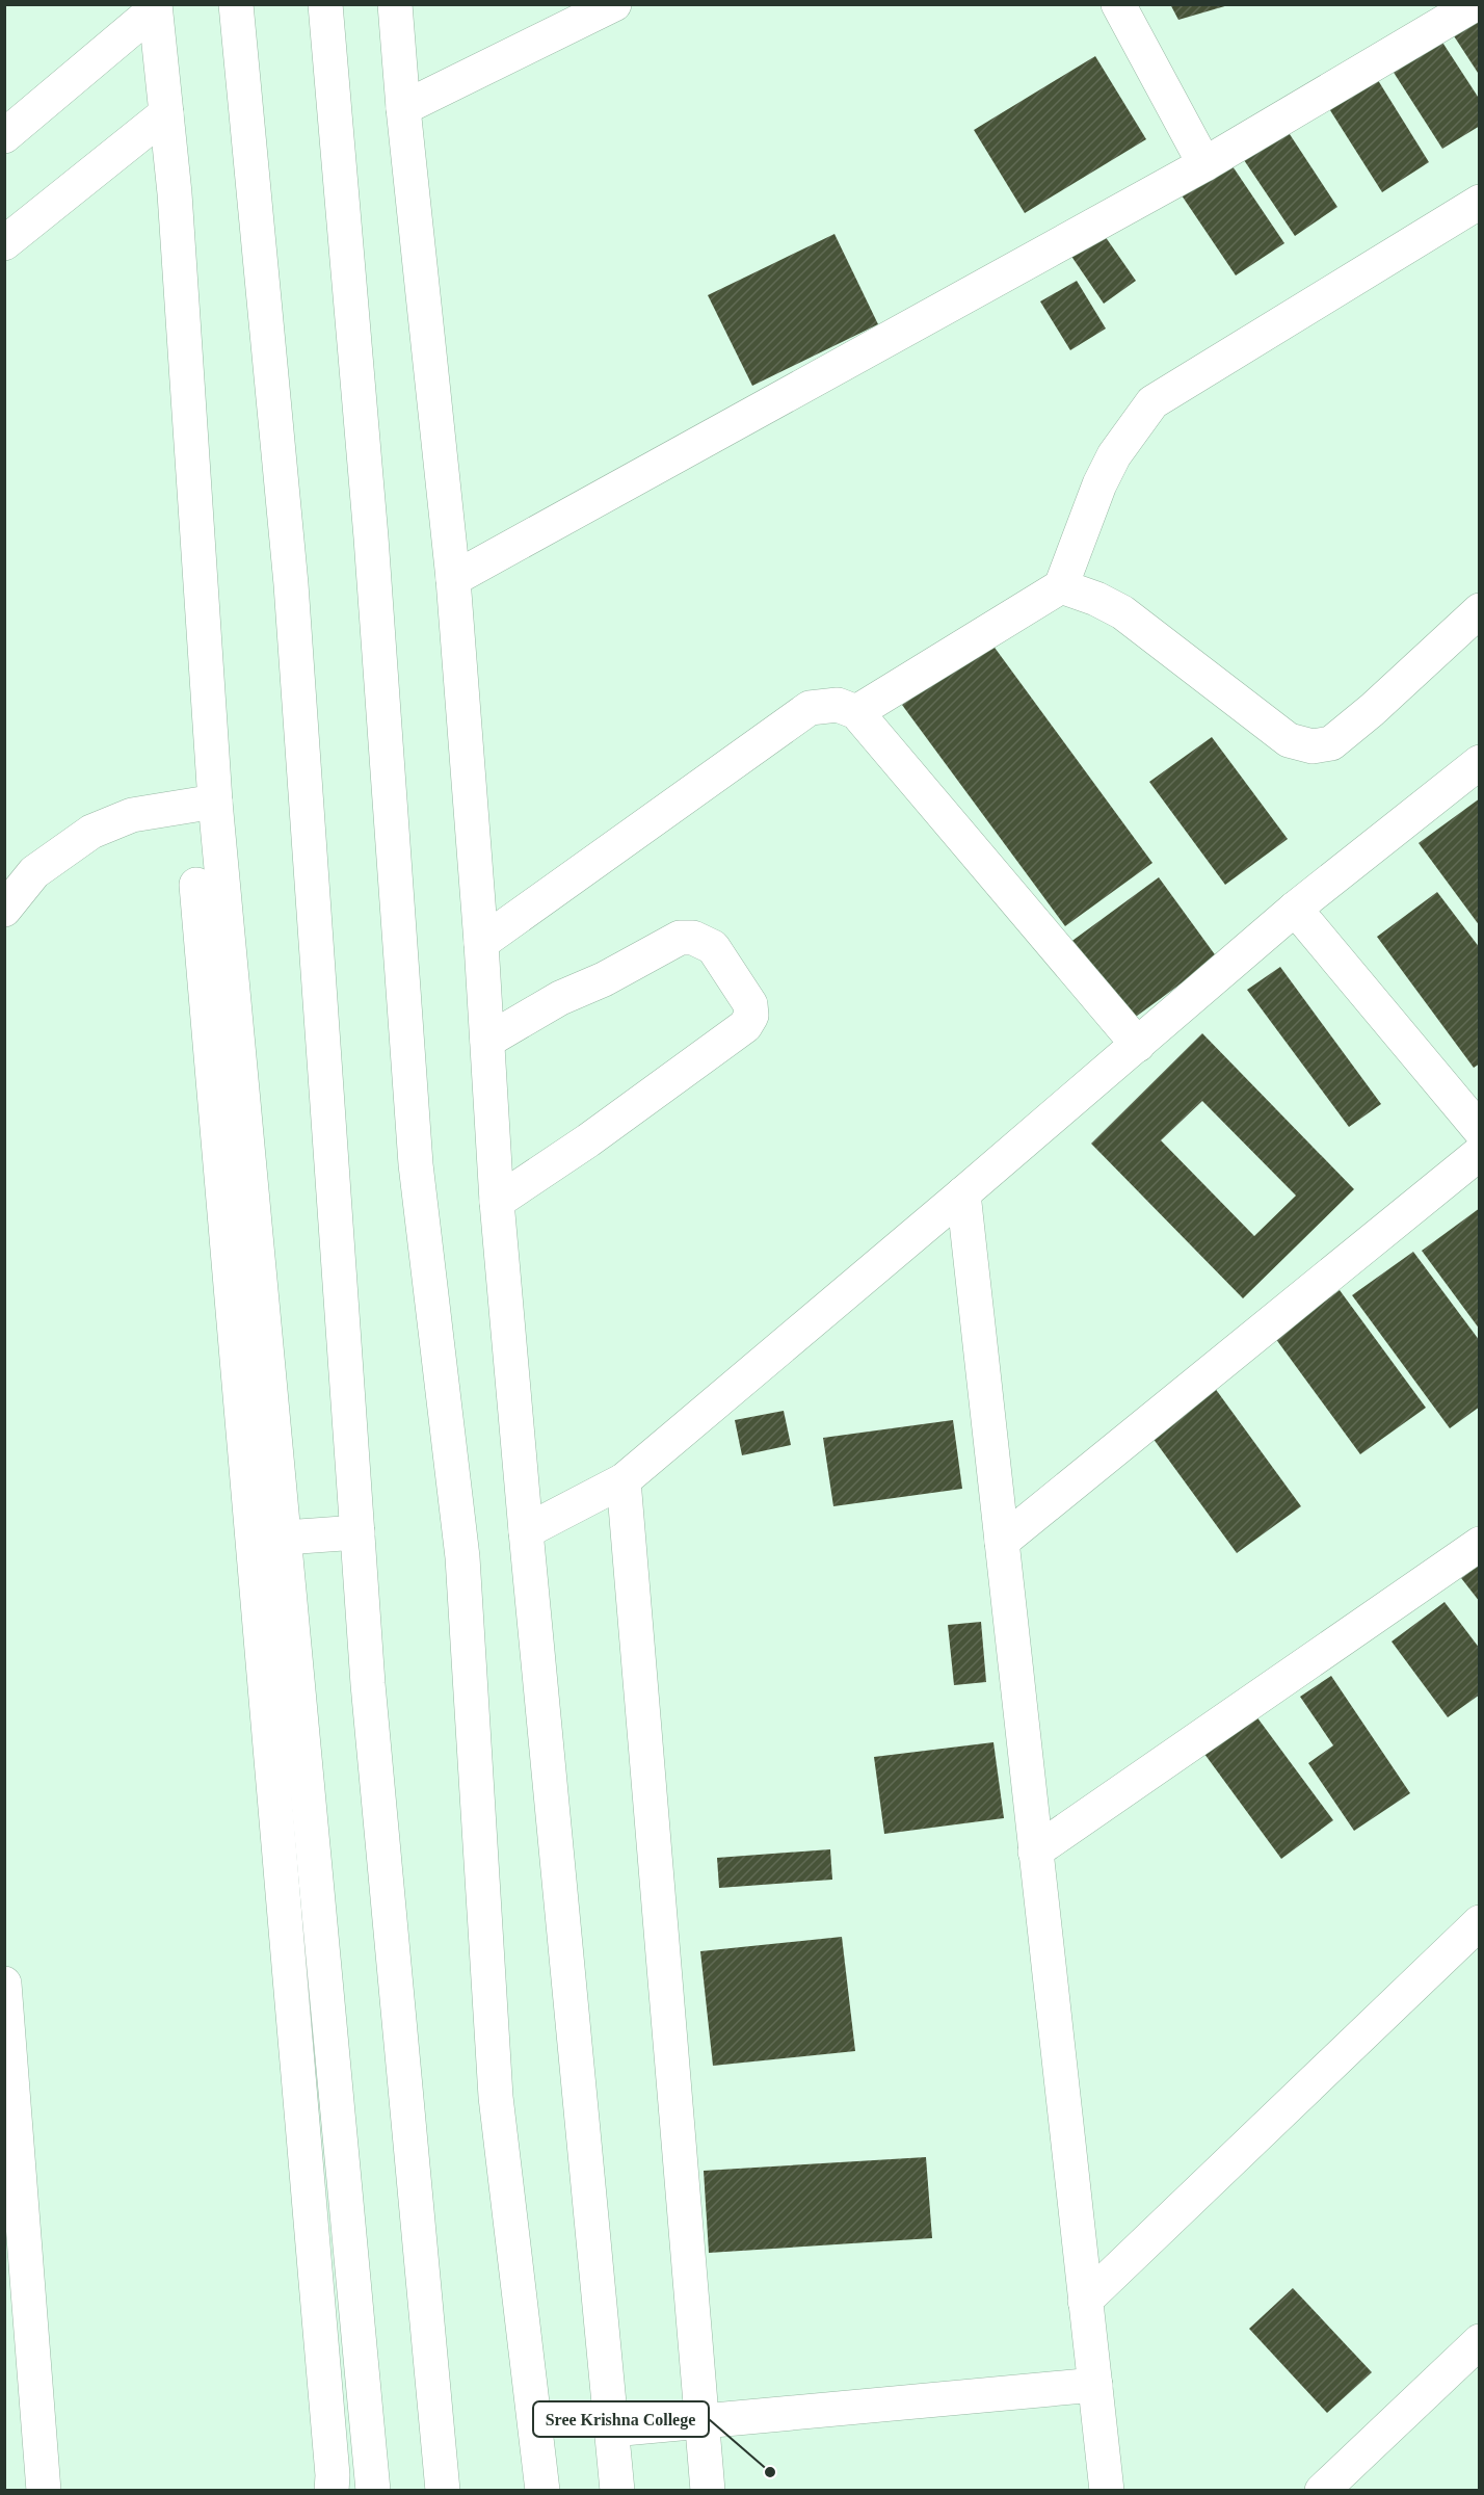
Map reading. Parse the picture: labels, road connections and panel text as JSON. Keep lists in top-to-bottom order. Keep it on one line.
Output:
{"places":["Sree Krishna College"]}
